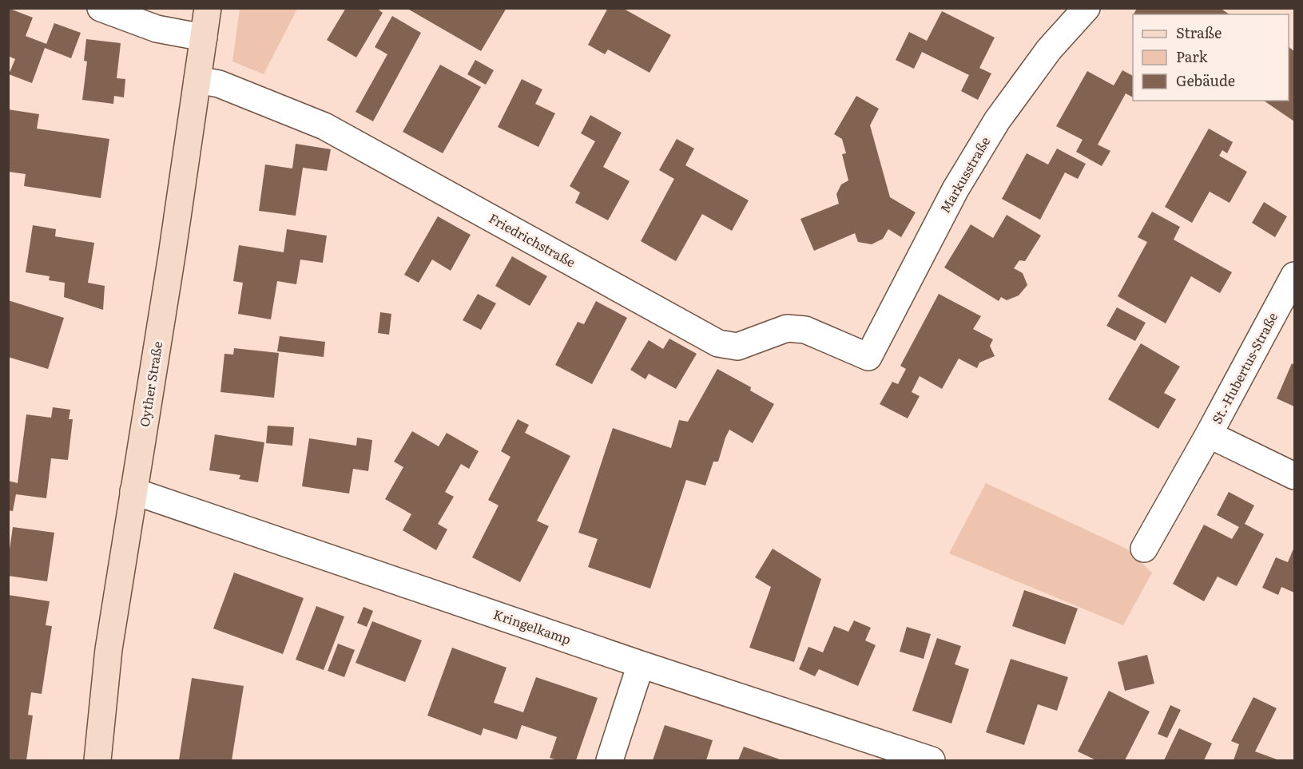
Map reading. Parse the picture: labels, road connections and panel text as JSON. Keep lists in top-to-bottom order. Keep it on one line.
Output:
{"streets":{"main road":["Oyther Straße"],"street":["Markusstraße","Friedrichstraße","St.-Hubertus-Straße","Kringelkamp"]},"crossings":[["Markusstraße","Friedrichstraße"],["Friedrichstraße","Oyther Straße"],["Oyther Straße","Kringelkamp"]],"legend":["Straße","Park","Gebäude"]}
